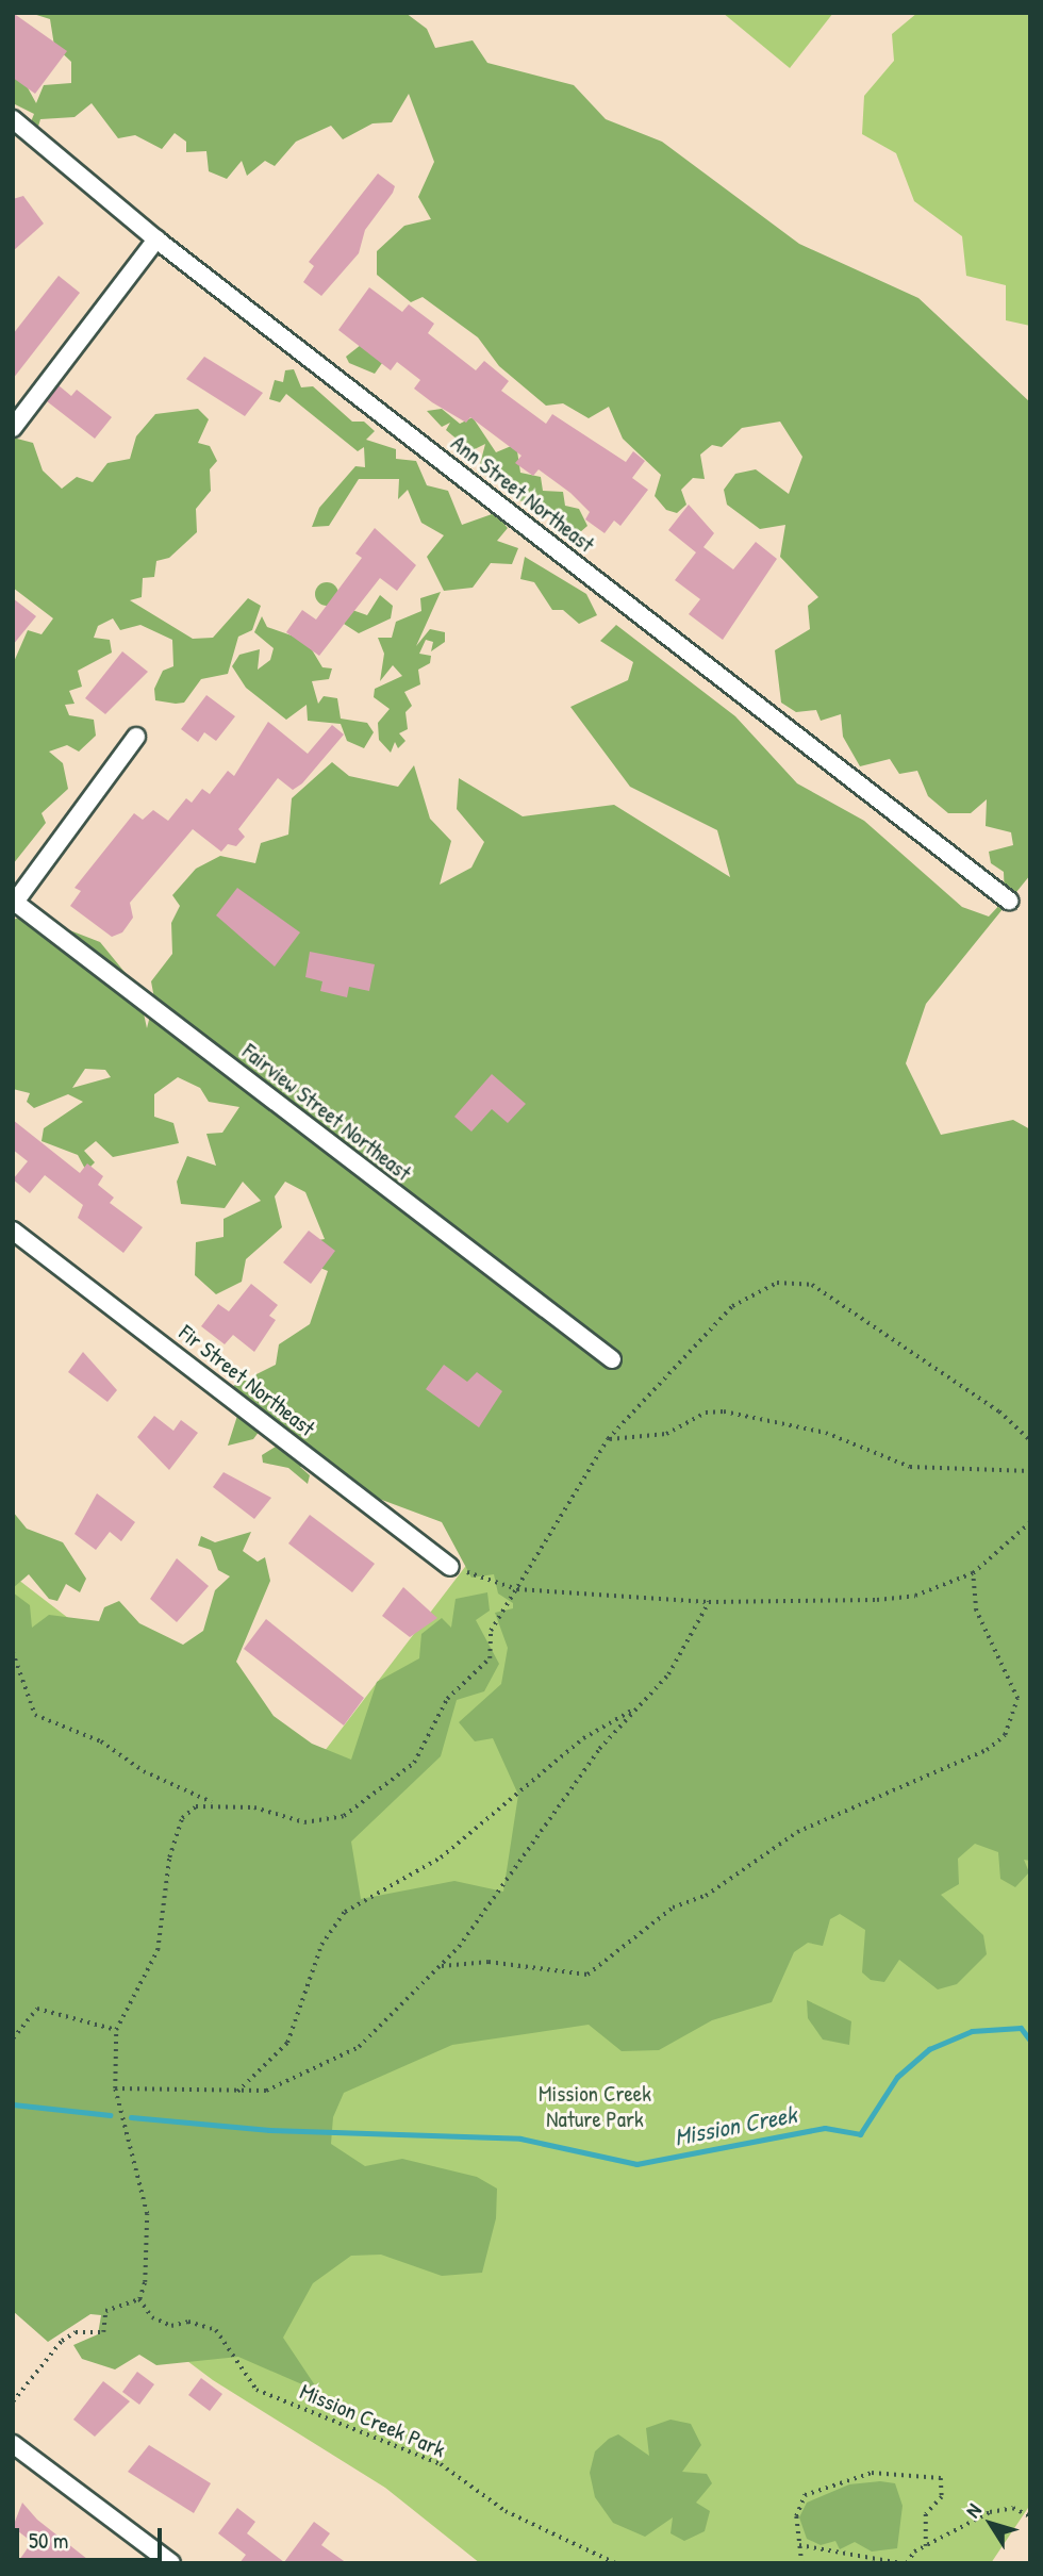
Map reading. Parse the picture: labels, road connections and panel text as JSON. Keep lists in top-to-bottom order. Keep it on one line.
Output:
{"streets":{"street":["Ann Street Northeast","Fairview Street Northeast","Fir Street Northeast"],"path":["Mission Creek Park"]},"water":["Mission Creek"],"parks":["Mission Creek Nature Park"],"scale_bar":"50 m","north":"top left"}
